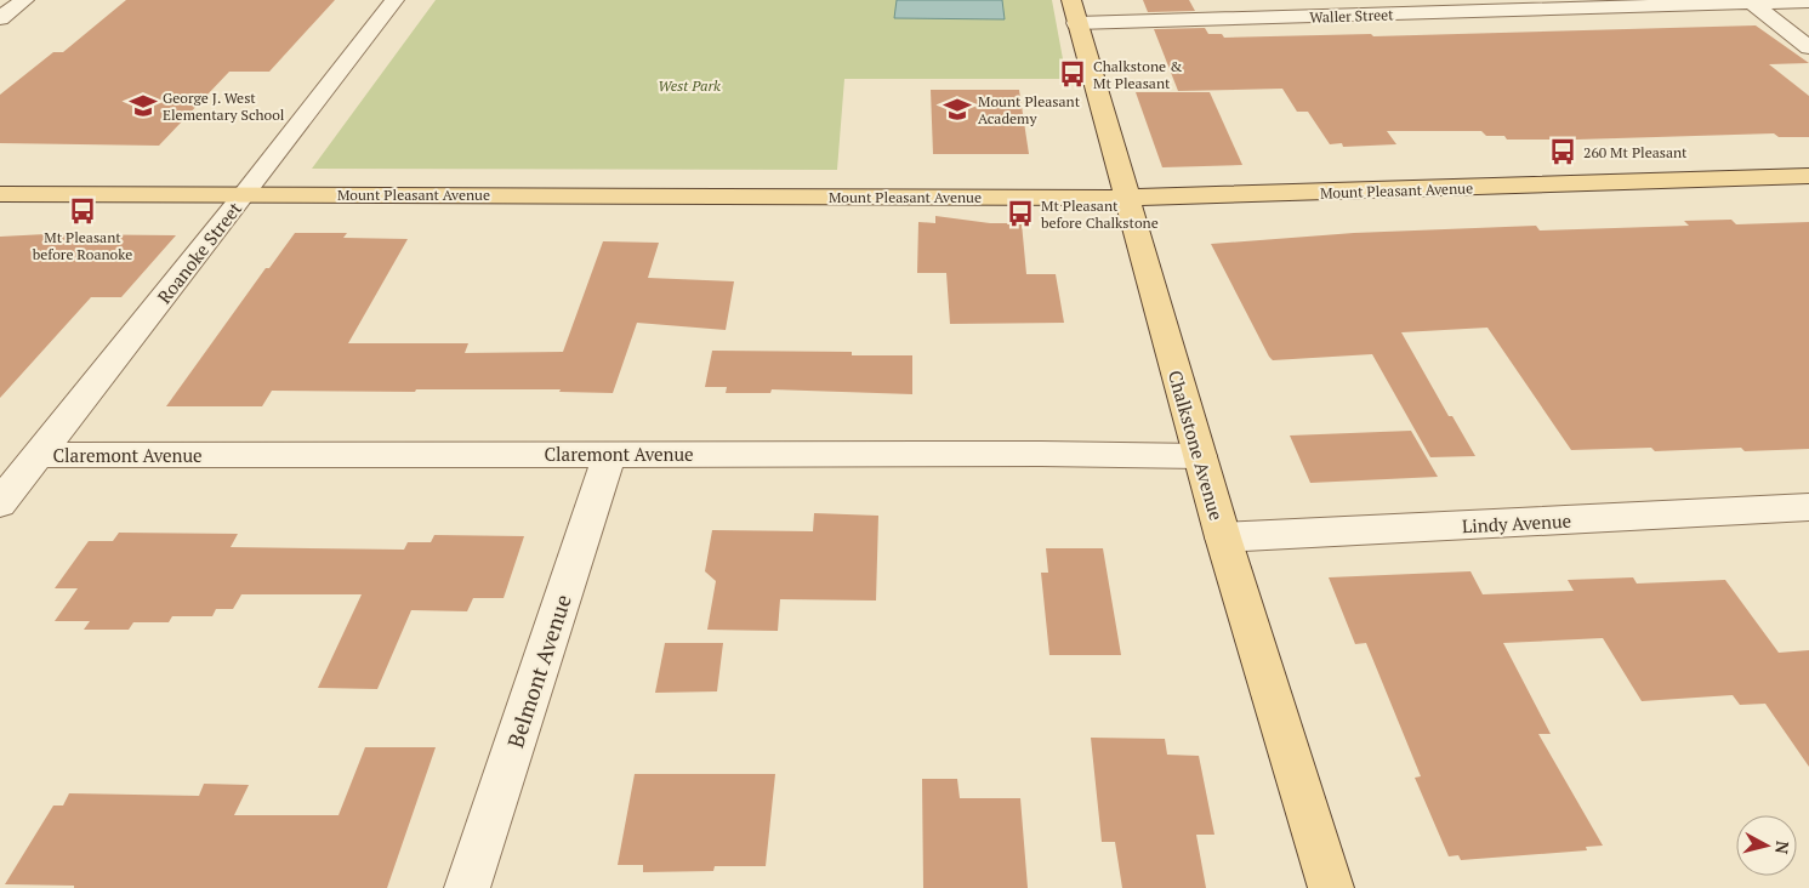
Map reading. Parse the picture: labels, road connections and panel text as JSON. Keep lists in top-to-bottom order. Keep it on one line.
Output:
{"streets":{"main road":["Mount Pleasant Avenue","Chalkstone Avenue"],"street":["Waller Street","Roanoke Street","Claremont Avenue","Lindy Avenue","Belmont Avenue"]},"crossings":[["Waller Street","Chalkstone Avenue"],["Mount Pleasant Avenue","Roanoke Street"],["Mount Pleasant Avenue","Chalkstone Avenue"],["Roanoke Street","Claremont Avenue"],["Chalkstone Avenue","Claremont Avenue"],["Chalkstone Avenue","Lindy Avenue"],["Claremont Avenue","Belmont Avenue"]],"parks":["West Park"],"places":{"bus stop":["Chalkstone & Mt Pleasant","260 Mt Pleasant","Mt Pleasant before Roanoke","Mt Pleasant before Chalkstone"],"school or university":["George J. West Elementary School","Mount Pleasant Academy"]},"north":"right"}
